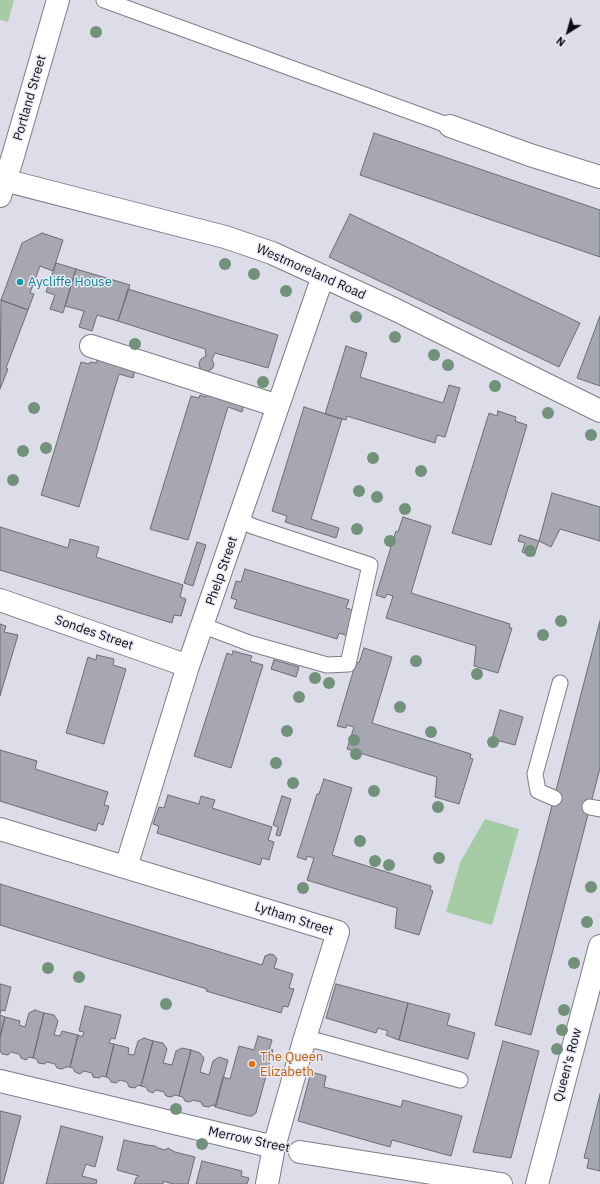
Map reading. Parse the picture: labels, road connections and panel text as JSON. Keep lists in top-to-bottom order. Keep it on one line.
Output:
{"streets":{"street":["Portland Street","Westmoreland Road","Phelp Street","Sondes Street","Lytham Street","Queen's Row","Merrow Street"]},"crossings":[["Portland Street","Westmoreland Road"],["Westmoreland Road","Phelp Street"],["Phelp Street","Sondes Street"],["Phelp Street","Lytham Street"],["Lytham Street","Merrow Street"]],"places":["Aycliffe House","The Queen Elizabeth"],"north":"bottom left"}
